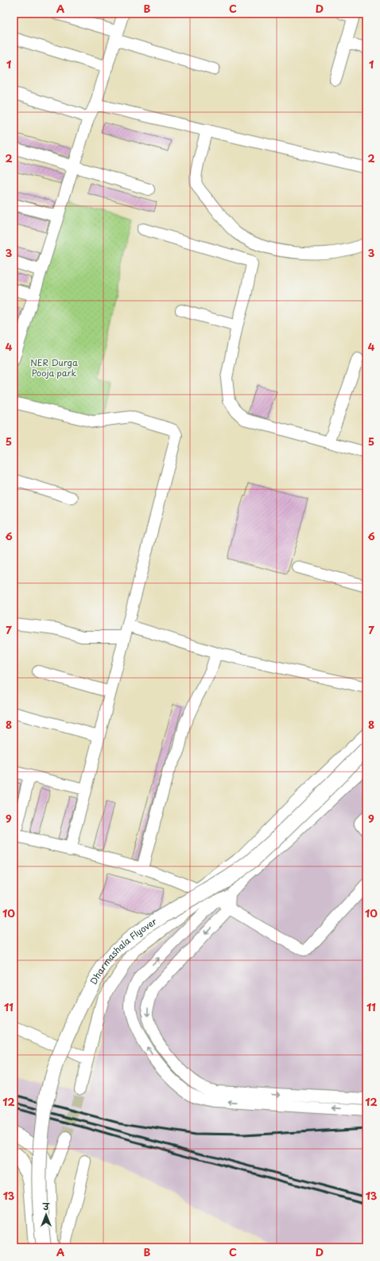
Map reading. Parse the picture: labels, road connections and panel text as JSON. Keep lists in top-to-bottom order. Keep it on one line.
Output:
{"streets":{"main road":["Dharmashala Flyover"]},"parks":["NER Durga Pooja park"],"north":"top","grid":{"columns":["A","B","C","D"],"rows":["1","2","3","4","5","6","7","8","9","10","11","12","13"]}}
